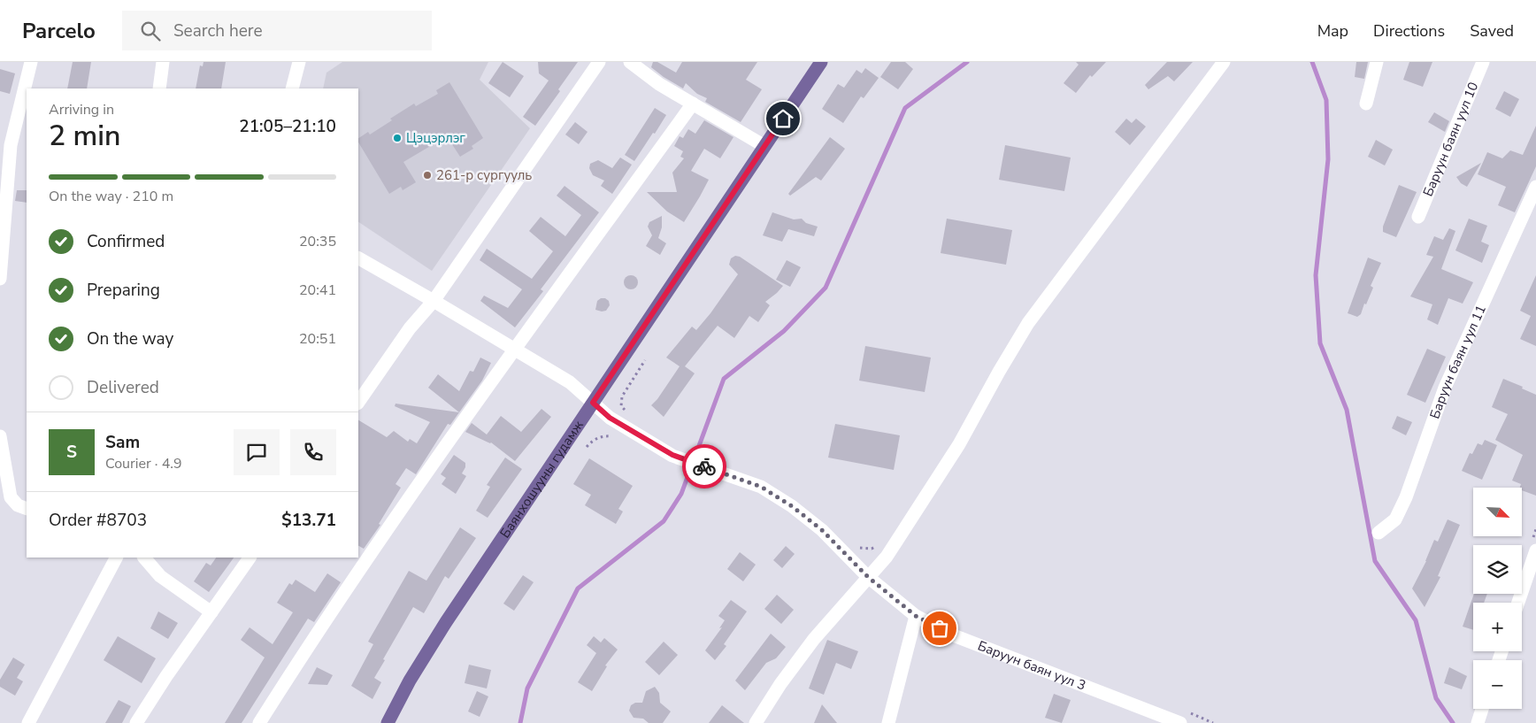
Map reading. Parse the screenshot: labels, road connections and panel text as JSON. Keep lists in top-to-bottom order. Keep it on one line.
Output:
{"streets":{"main road":["Баянхошууны гудамж"],"street":["Баруун баян уул 10","Баруун баян уул 11","Баруун баян уул 3"]},"crossings":[["Баянхошууны гудамж","Баруун баян уул 3"]],"places":["Цэцэрлэг","261-р сургууль"],"north":"bottom right","page":{"header":"Parcelo","search":"Search here","nav":["Map","Directions","Saved"],"heading":["2 min","Arriving in","21:05–21:10"],"panel":["Sam","Courier · 4.9","Order #8703","$13.71"],"bar":"On the way · 210 m","list":[["Confirmed","20:35"],["Preparing","20:41"],["On the way","20:51"],"Delivered"],"round":"S","map_buttons":["+","−"]}}
